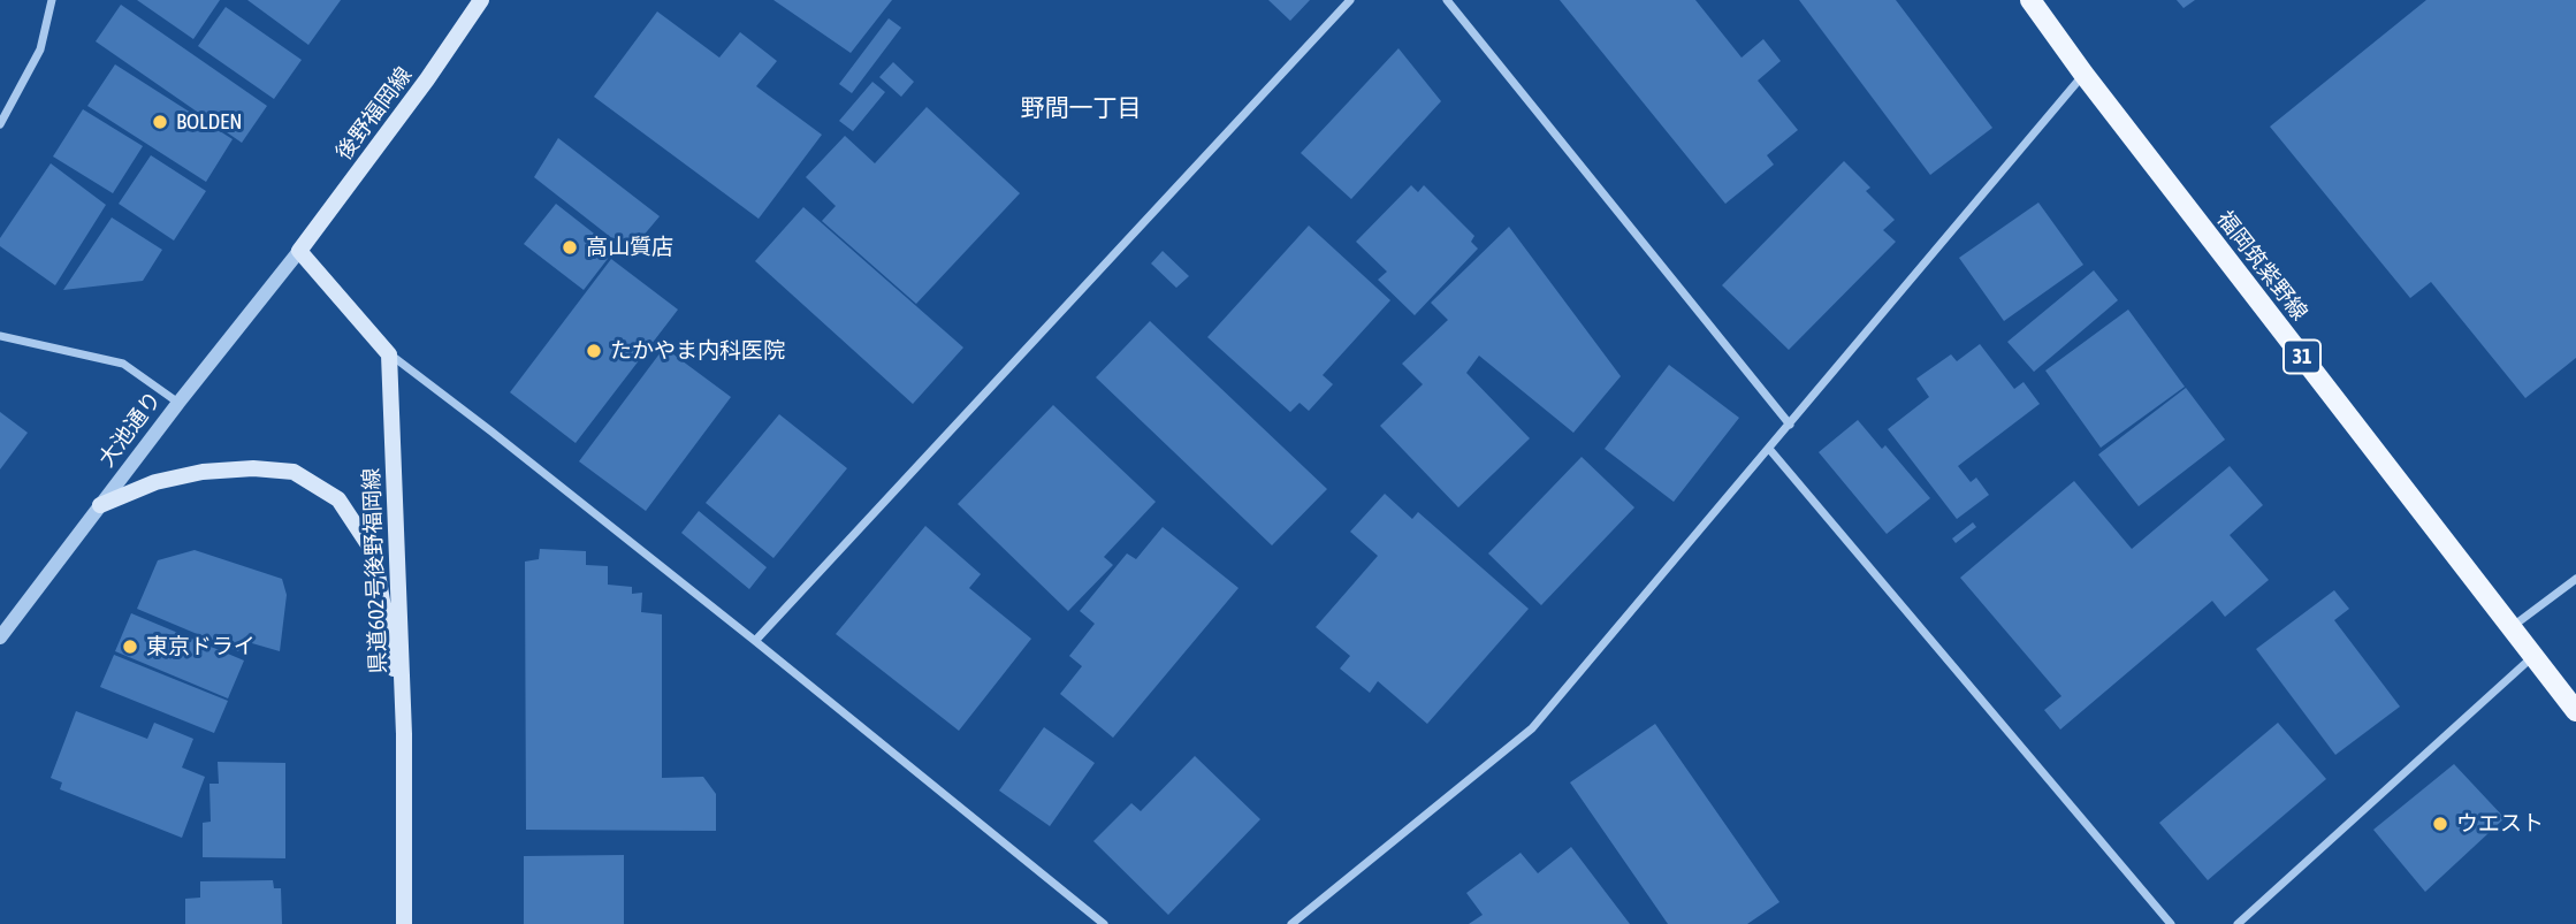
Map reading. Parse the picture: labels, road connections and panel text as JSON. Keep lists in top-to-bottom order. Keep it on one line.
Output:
{"streets":{"main road":["後野福岡線","福岡筑紫野線","31","県道602号後野福岡線"],"street":["大池通り"]},"crossings":[["後野福岡線","大池通り"]],"districts":["野間一丁目"],"places":["BOLDEN","高山質店","たかやま内科医院","東京ドライ","ウエスト"]}
